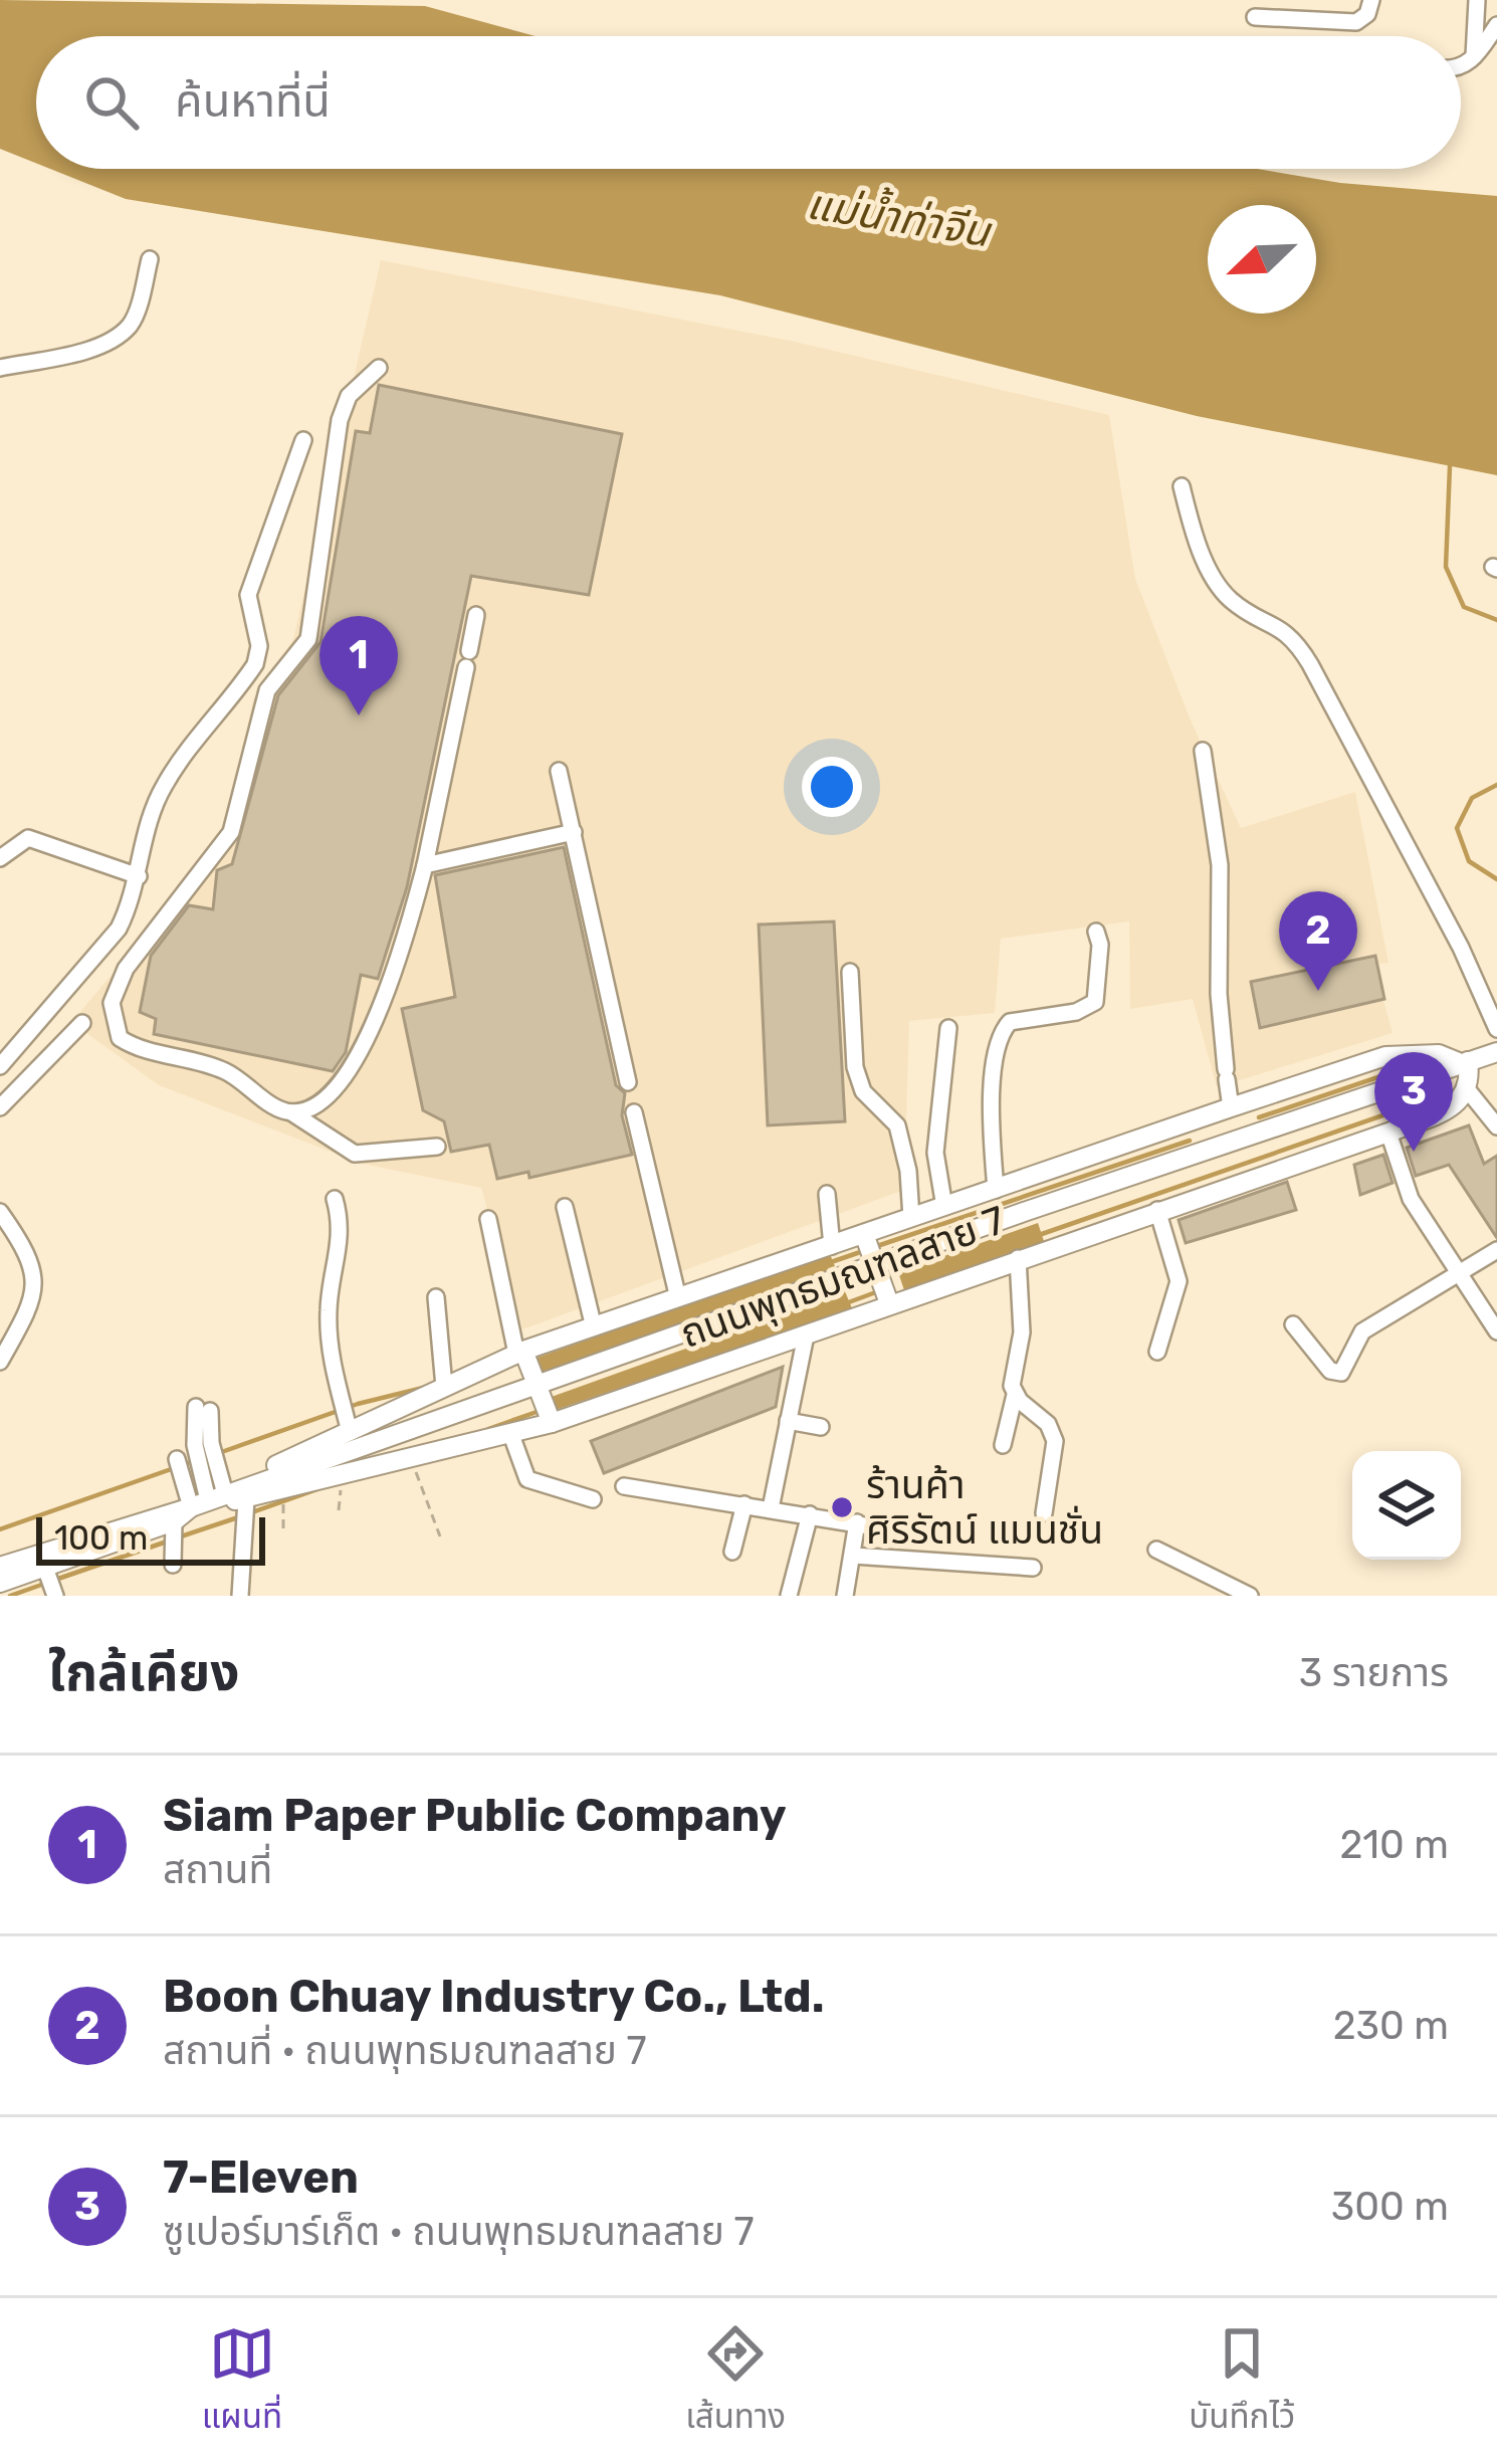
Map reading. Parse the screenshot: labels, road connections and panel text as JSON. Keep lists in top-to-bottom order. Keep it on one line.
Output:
{"streets":{"main road":["ถนนพุทธมณฑลสาย 7"]},"water":["แม่น้ำท่าจีน"],"places":["ร้านค้า ศิริรัตน์ แมนชั่น"],"scale_bar":"100 m","north":"bottom left","page":{"search":"ค้นหาที่นี่","pins":["1","2","3"],"scale":"100 m","heading":["ใกล้เคียง","3 รายการ"],"list":[{"mark":"1","name":"Siam Paper Public Company","note":"สถานที่","value":"210 m"},{"mark":"2","name":"Boon Chuay Industry Co., Ltd.","note":"สถานที่ · ถนนพุทธมณฑลสาย 7","value":"230 m"},{"mark":"3","name":"7-Eleven","note":"ซูเปอร์มาร์เก็ต · ถนนพุทธมณฑลสาย 7","value":"300 m"}],"nav":["แผนที่","เส้นทาง","บันทึกไว้"]}}
